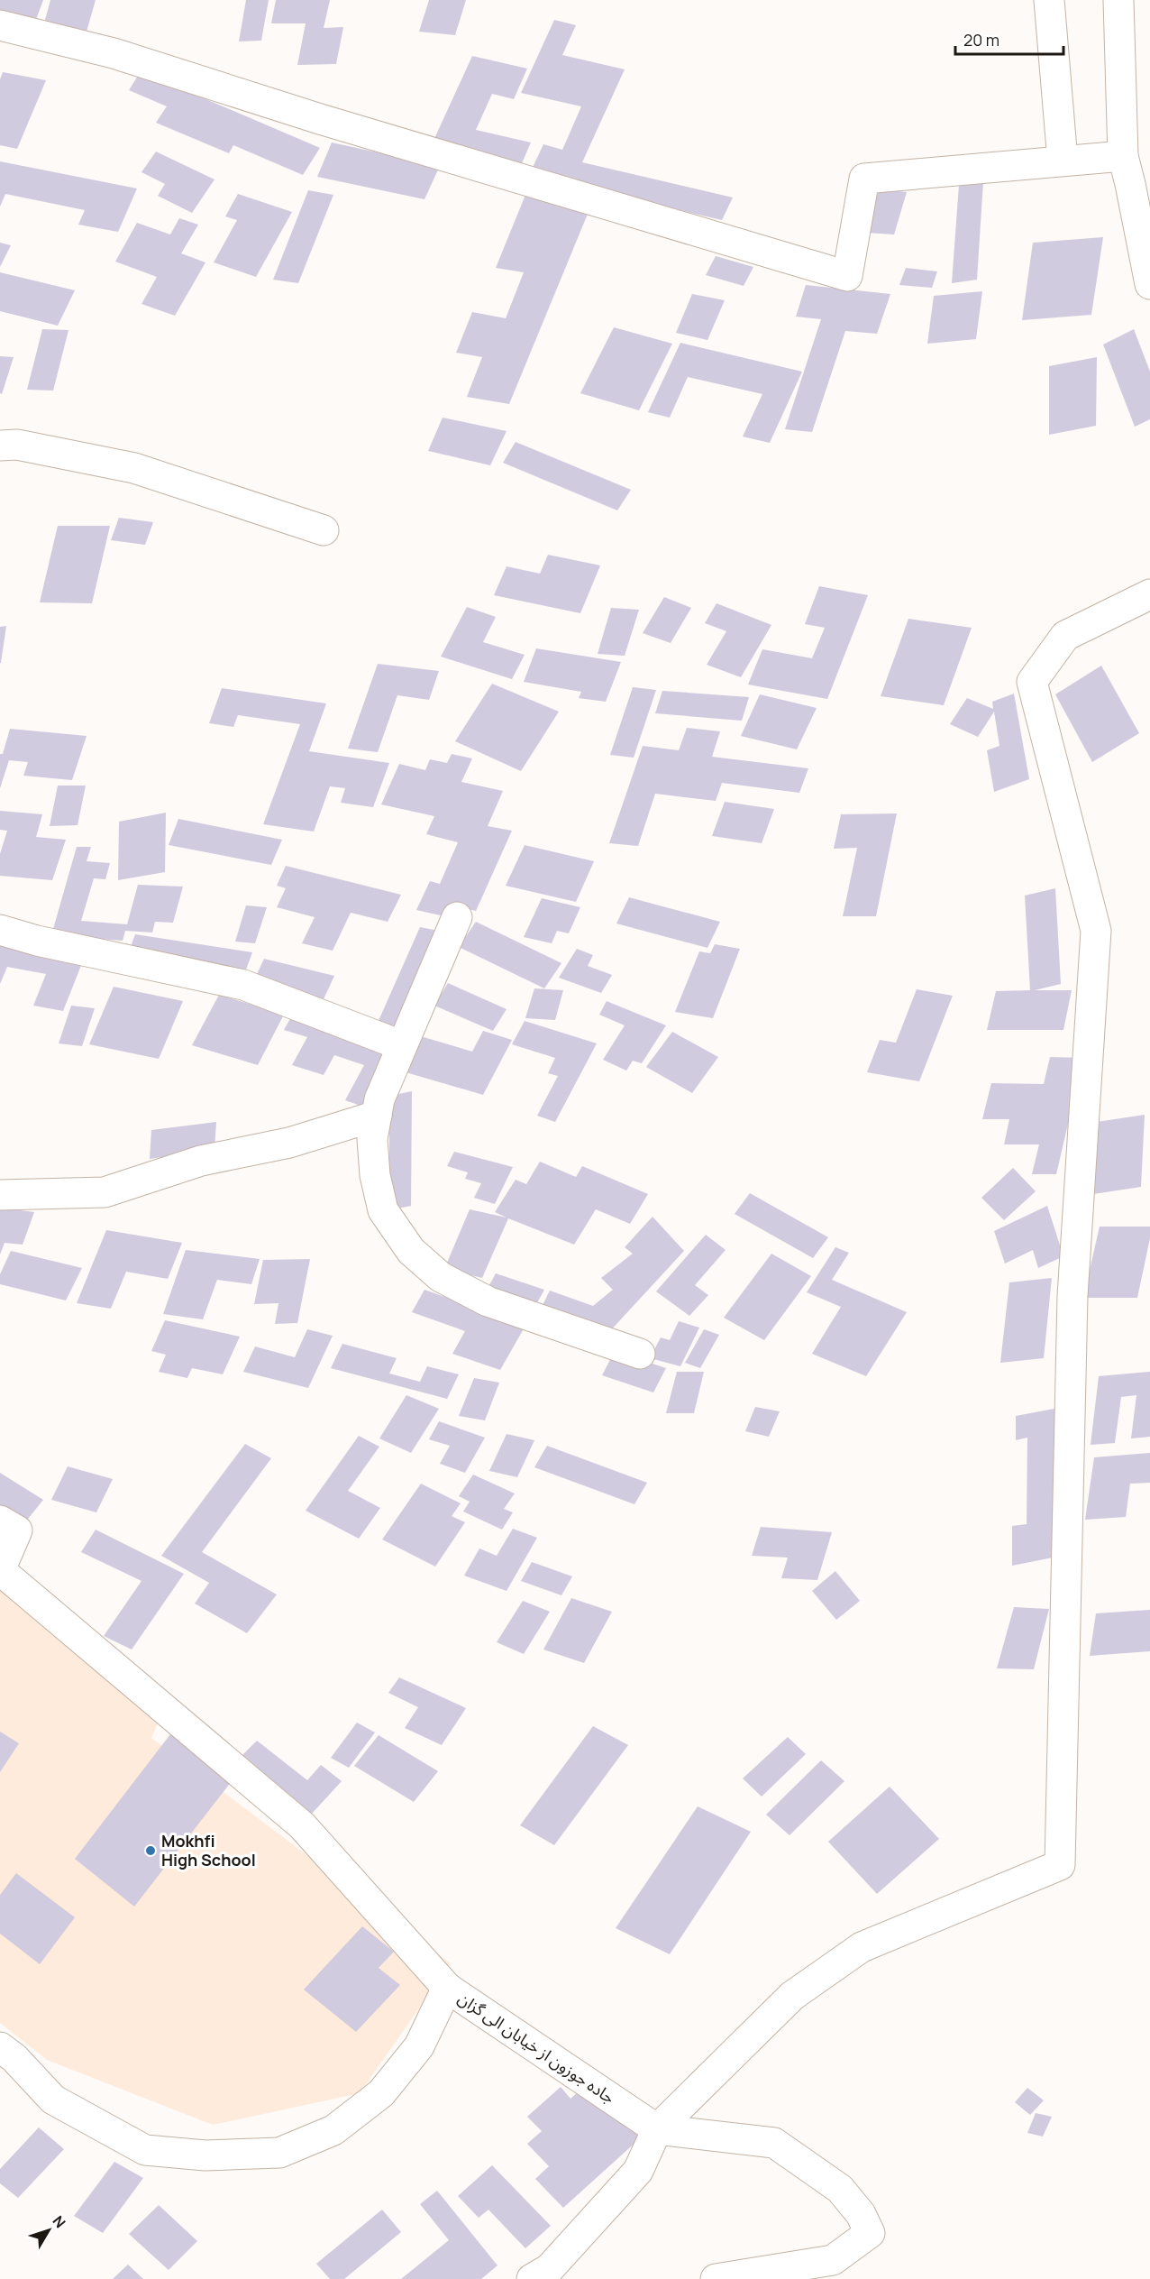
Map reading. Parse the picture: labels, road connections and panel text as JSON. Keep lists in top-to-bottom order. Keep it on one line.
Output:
{"streets":{"street":["جاده جوزون از خیابان الی گزان"]},"places":["Mokhfi High School"],"scale_bar":"20 m","north":"top right"}
